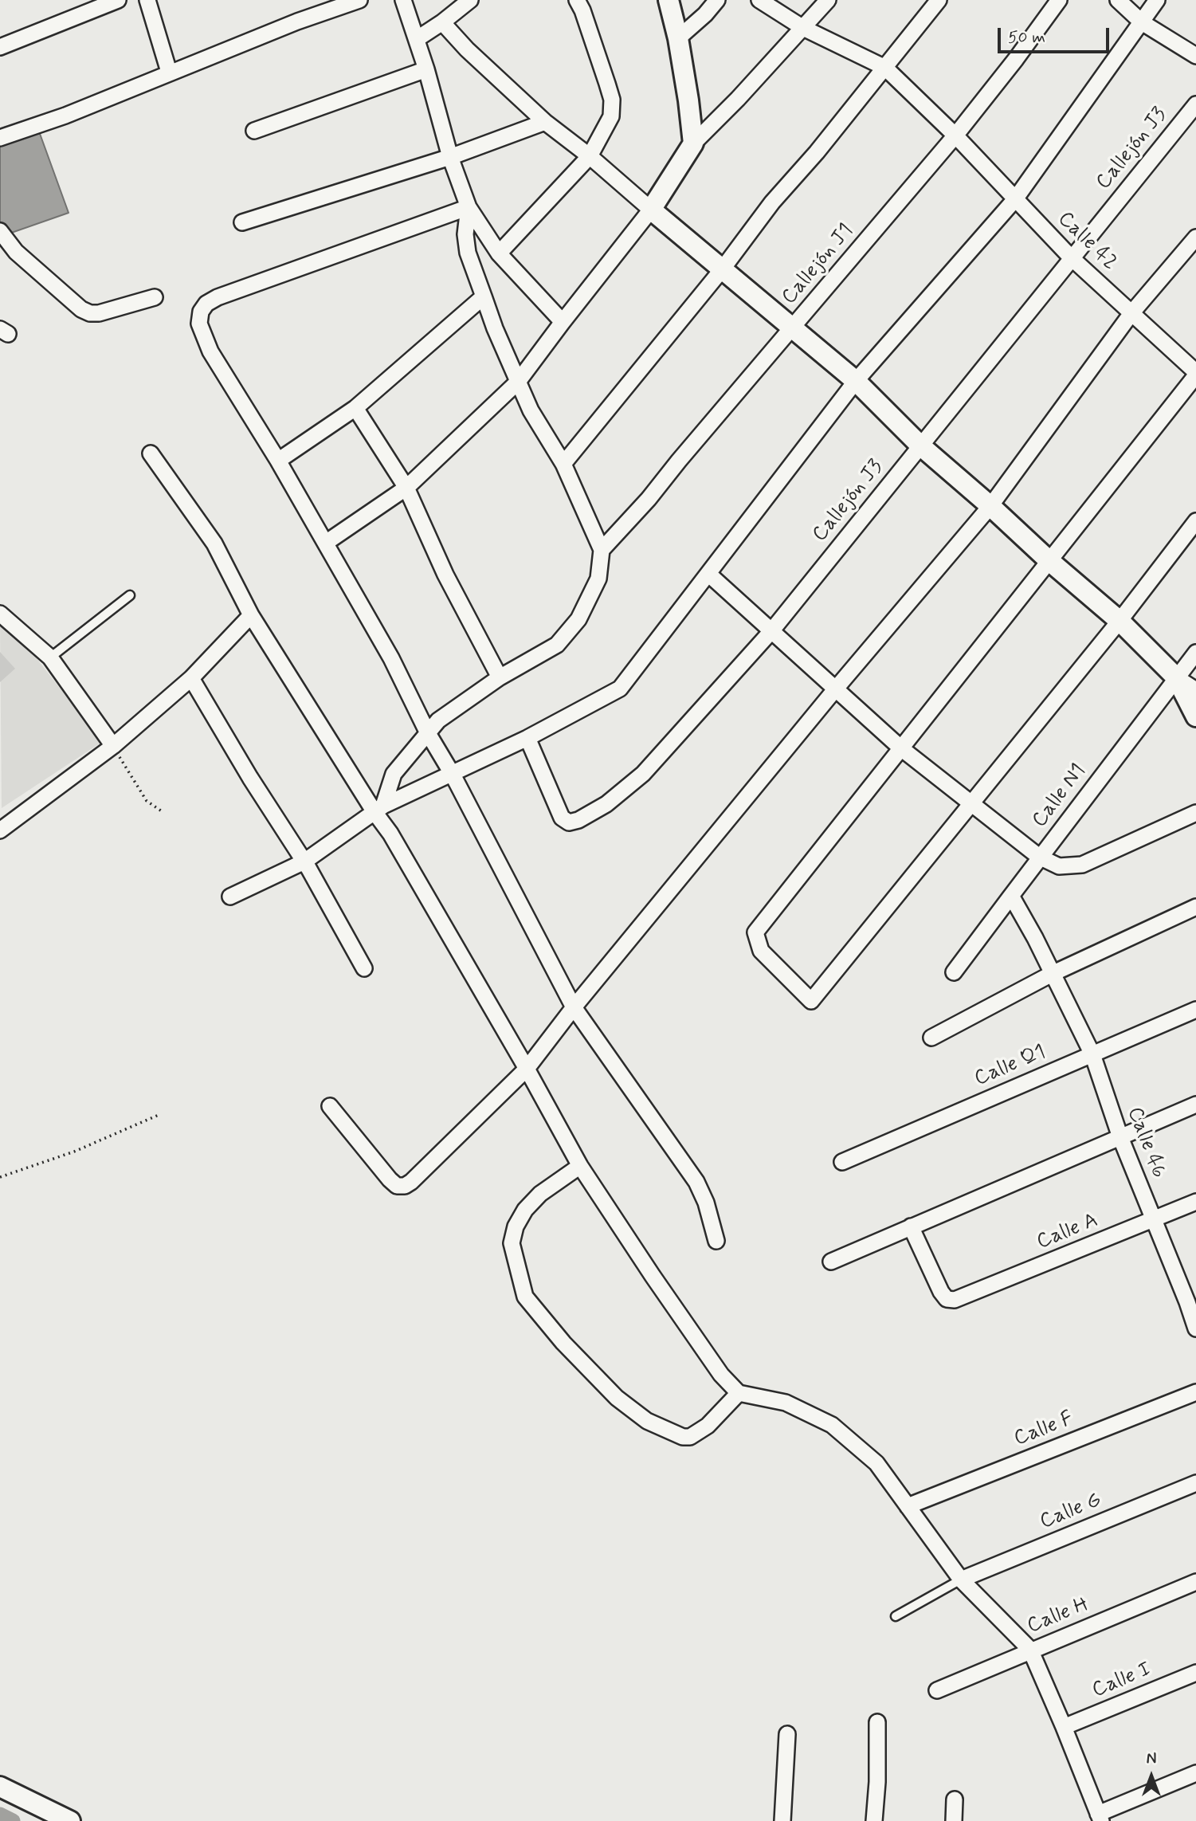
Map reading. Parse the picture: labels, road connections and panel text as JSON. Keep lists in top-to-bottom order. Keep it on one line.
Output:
{"streets":{"street":["Callejón J3","Calle 42","Callejón J1","Calle N1","Calle Q1","Calle 46","Calle A","Calle F","Calle G","Calle H","Calle I"]},"crossings":[["Callejón J3","Calle 42"],["Calle 42","Callejón J1"],["Calle Q1","Calle 46"],["Calle 46","Calle A"]],"scale_bar":"50 m","north":"top"}
